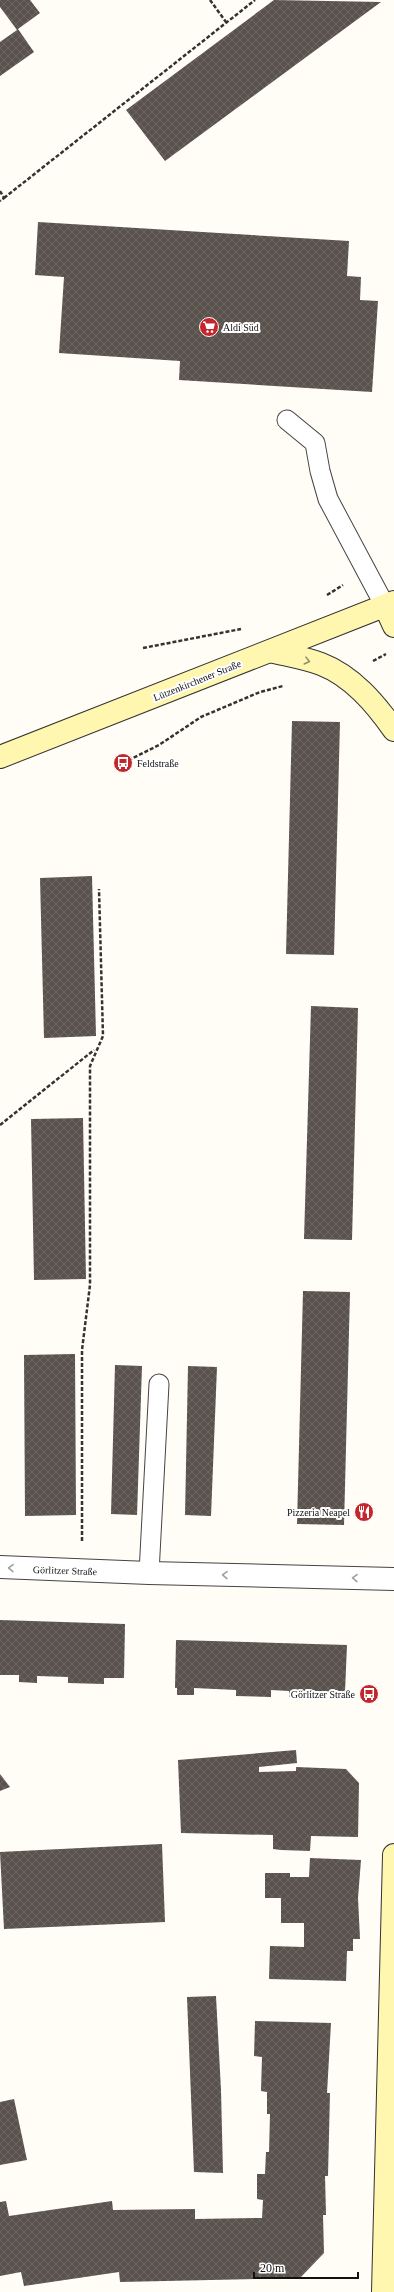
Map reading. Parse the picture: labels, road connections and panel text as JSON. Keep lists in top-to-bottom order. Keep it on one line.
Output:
{"streets":{"main road":["Lützenkirchener Straße"],"street":["Görlitzer Straße"]},"one_way":["Görlitzer Straße"],"places":{"supermarket":["Aldi Süd"],"bus stop":["Feldstraße","Görlitzer Straße"],"restaurant":["Pizzeria Neapel"]},"scale_bar":"20 m"}
